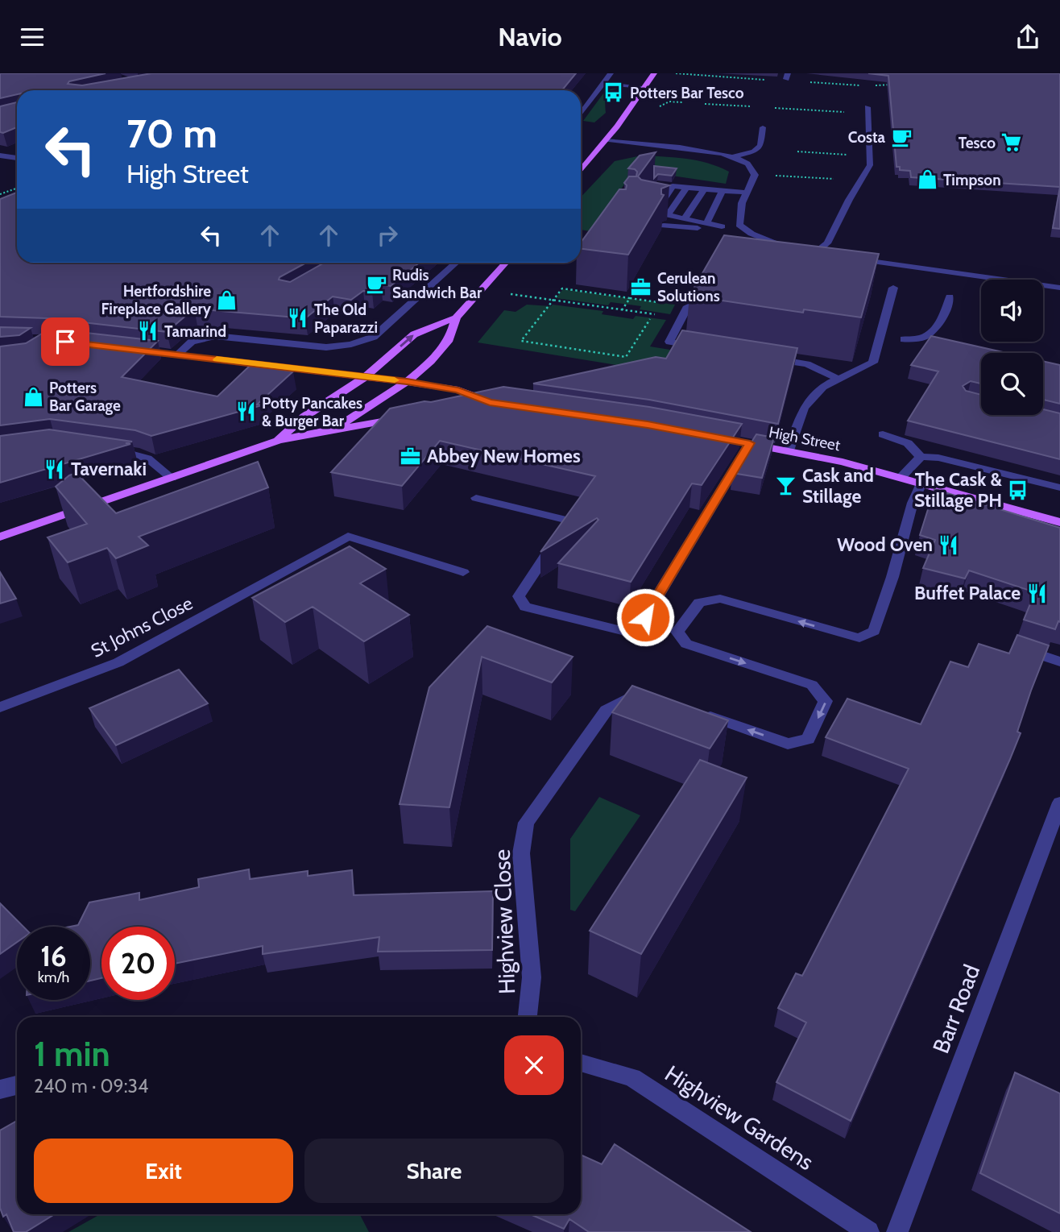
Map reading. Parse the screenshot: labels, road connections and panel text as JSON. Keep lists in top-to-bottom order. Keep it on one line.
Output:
{"streets":{"main road":["High Street"],"street":["St Johns Close","Highview Close","Barr Road","Highview Gardens"]},"places":{"bus stop":["Potters Bar Tesco","The Cask & Stillage PH"],"cafe":["Costa","Rudis Sandwich Bar"],"supermarket":["Tesco"],"shop":["Timpson","Hertfordshire Fireplace Gallery","Potters Bar Garage"],"office":["Cerulean Solutions","Abbey New Homes"],"restaurant":["The Old Paparazzi","Tamarind","Potty Pancakes & Burger Bar","Tavernaki","Wood Oven","Buffet Palace"],"bar":["Cask and Stillage"]},"page":{"header":"Navio","turn":["70 m","High Street"],"speed":"16 km/h","limit":"20","heading":["1 min","240 m · 09:34"],"buttons":["Exit","Share"]}}
